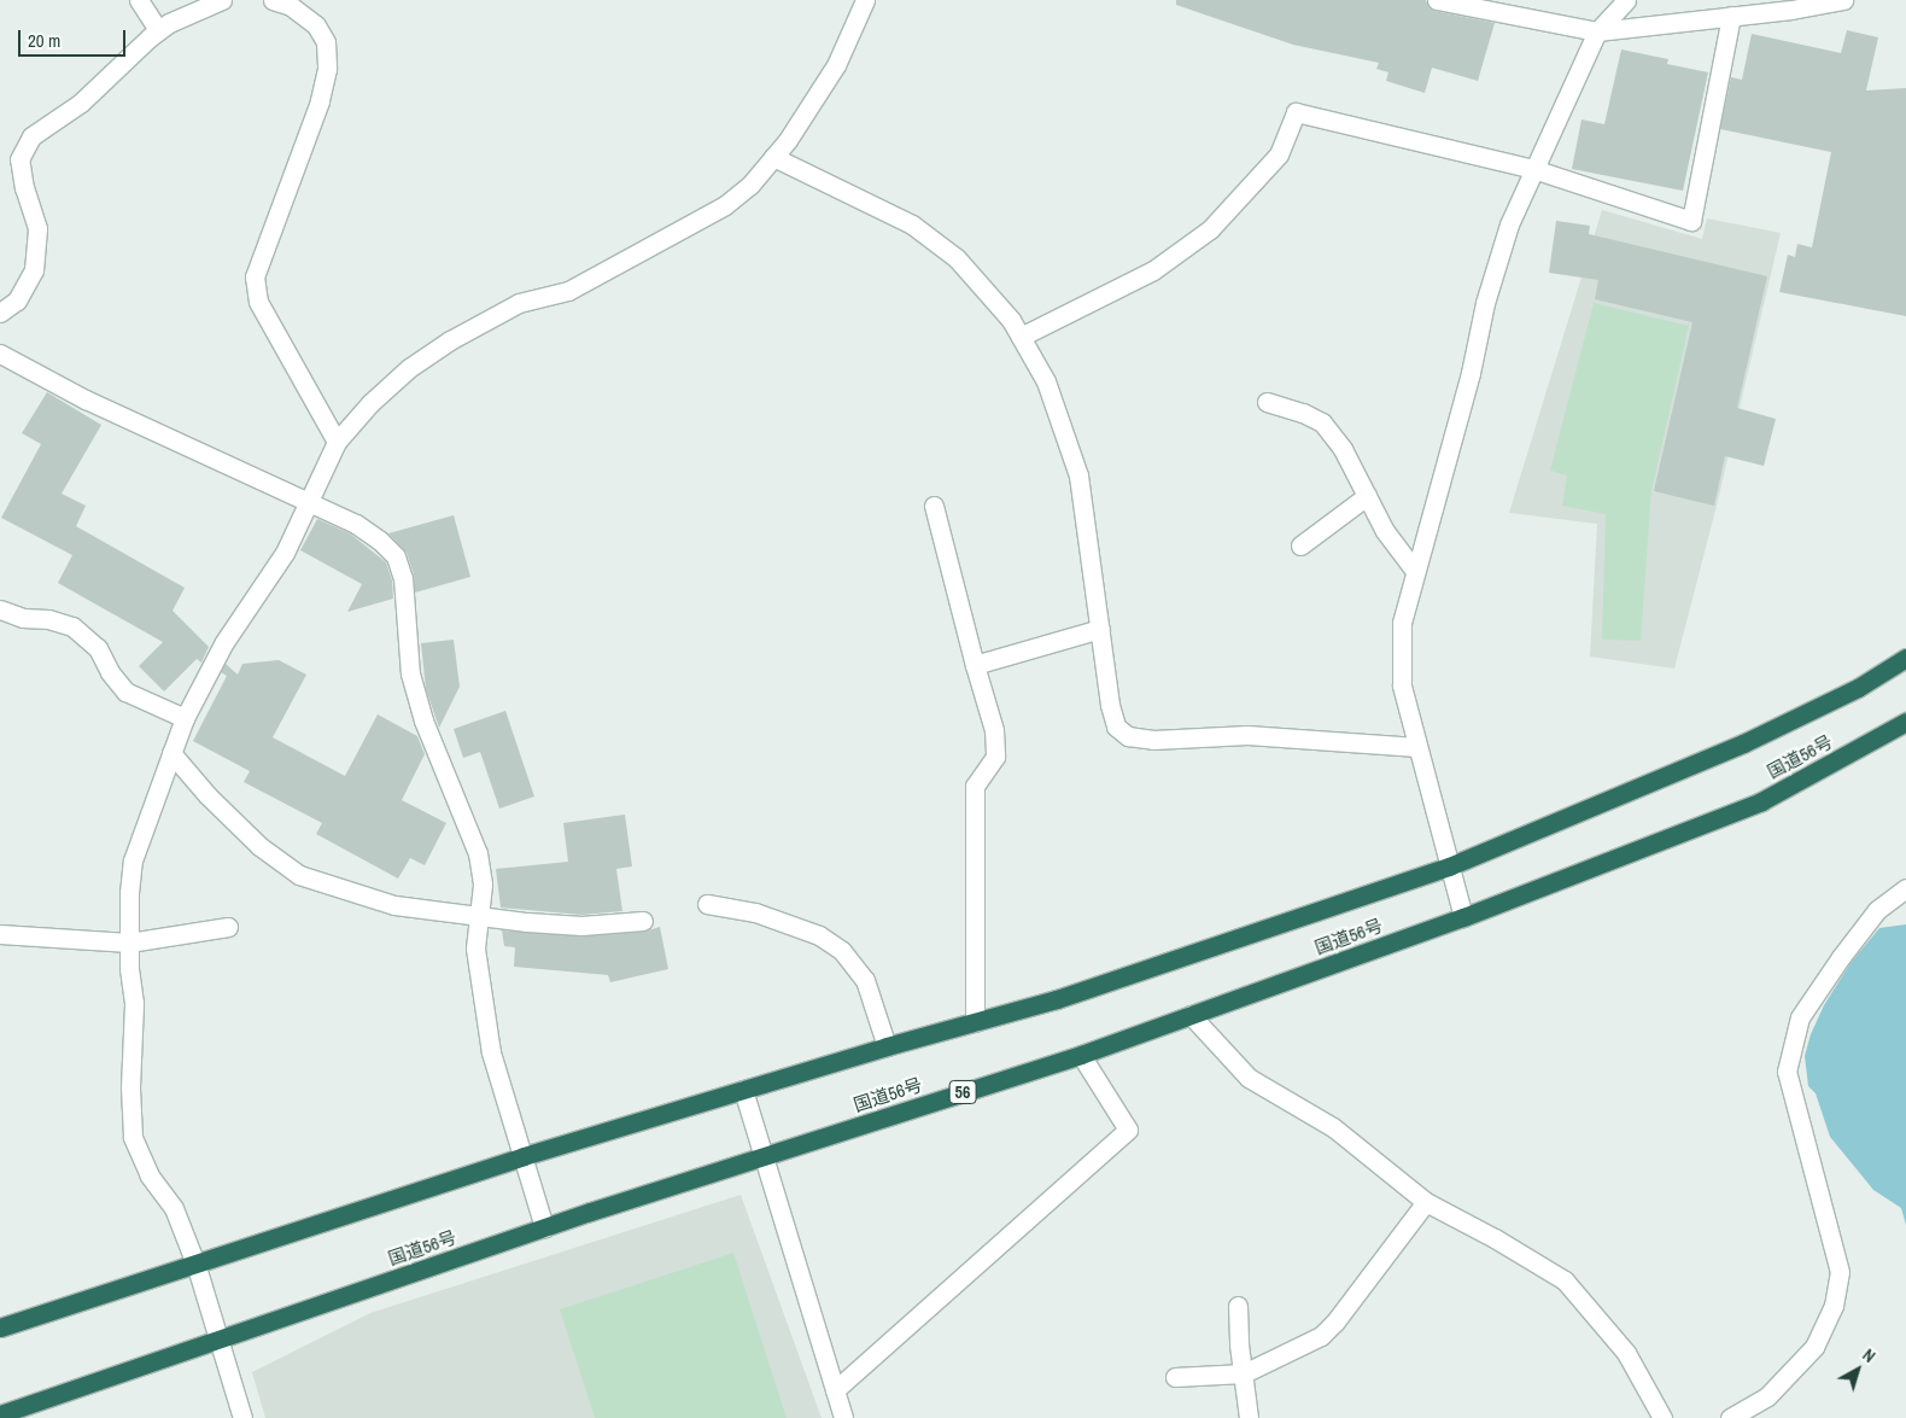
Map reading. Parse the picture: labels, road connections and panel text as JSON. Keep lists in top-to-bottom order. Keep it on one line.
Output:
{"streets":{"highway":["国道56号","56"]},"scale_bar":"20 m","north":"top right"}
